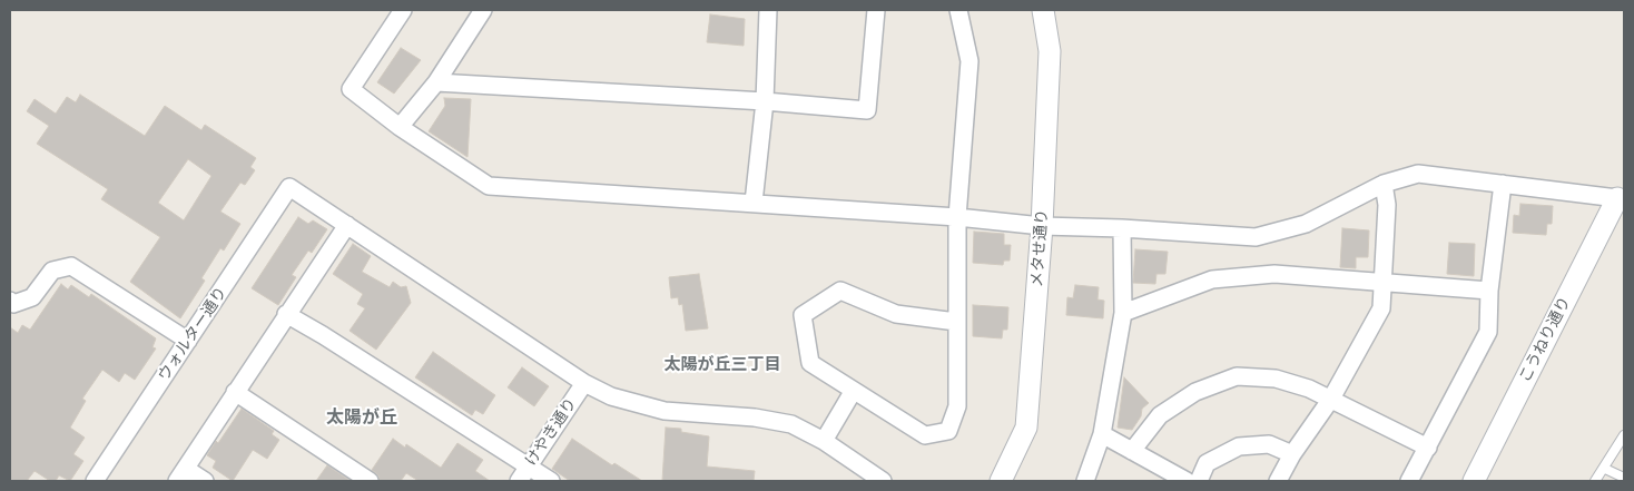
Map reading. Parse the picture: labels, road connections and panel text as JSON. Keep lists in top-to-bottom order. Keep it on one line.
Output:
{"streets":{"street":["メタせ通り","ウォルター通り","こうねり通り","けやき通り"]},"districts":["太陽が丘三丁目","太陽が丘"]}
